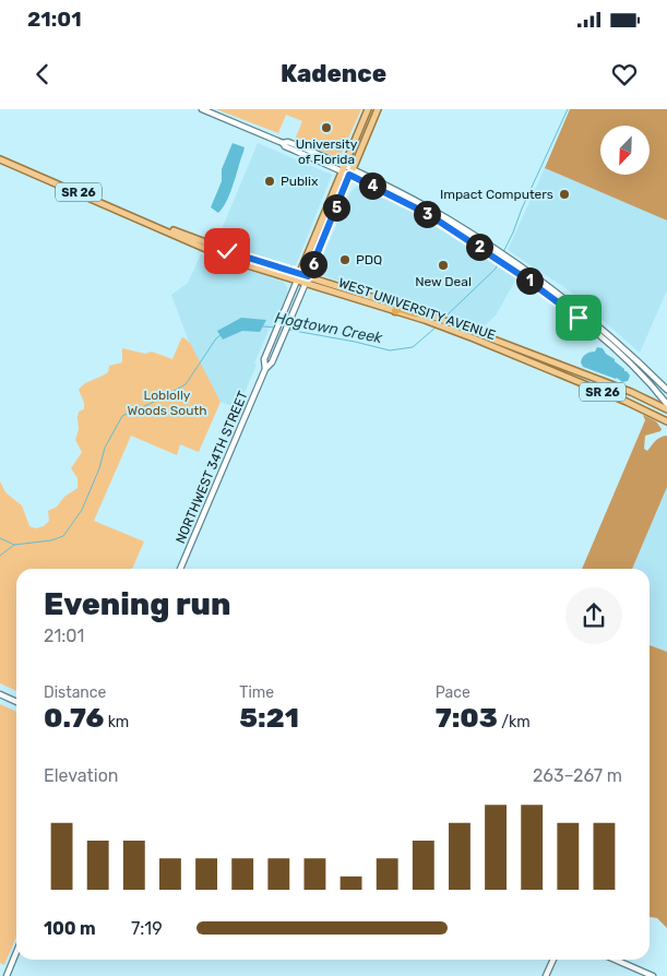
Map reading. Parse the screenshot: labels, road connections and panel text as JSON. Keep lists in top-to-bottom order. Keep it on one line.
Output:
{"streets":{"main road":["SR 26","WEST UNIVERSITY AVENUE","NORTHWEST 34TH STREET"]},"crossings":[["WEST UNIVERSITY AVENUE","NORTHWEST 34TH STREET"]],"water":["Hogtown Creek"],"parks":["Loblolly Woods South"],"places":["University of Florida","Publix","Impact Computers","PDQ","New Deal"],"north":"bottom left","page":{"status":"21:01","header":"Kadence","pins":["4","5","3","2","6","1"],"heading":["Evening run","21:01"],"stats":[["Distance","0.76 km"],["Time","5:21"],["Pace","7:03 /km"]],"chart":["Elevation","263–267 m"],"list":[{"name":"100 m","note":"7:19"}]}}
